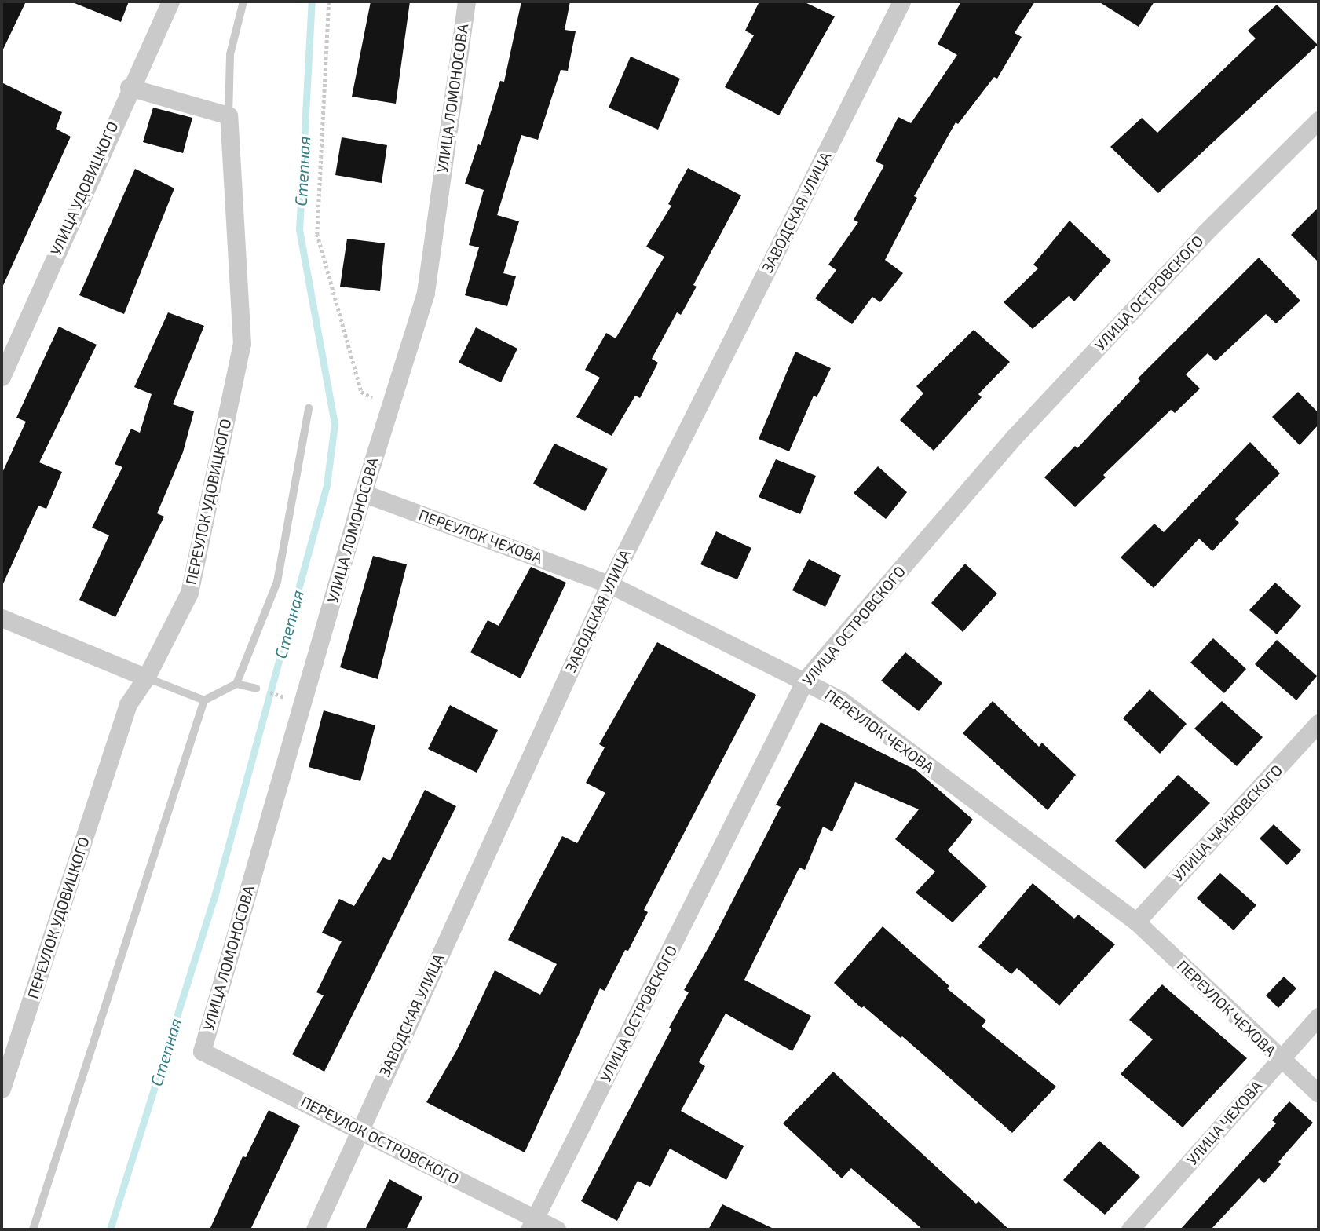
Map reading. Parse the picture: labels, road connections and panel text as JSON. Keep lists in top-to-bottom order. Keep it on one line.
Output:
{"streets":{"street":["УЛИЦА ЛОМОНОСОВА","УЛИЦА УДОВИЦКОГО","ЗАВОДСКАЯ УЛИЦА","УЛИЦА ОСТРОВСКОГО","ПЕРЕУЛОК УДОВИЦКОГО","ПЕРЕУЛОК ЧЕХОВА","УЛИЦА ЧАЙКОВСКОГО","УЛИЦА ЧЕХОВА","ПЕРЕУЛОК ОСТРОВСКОГО"]},"crossings":[["УЛИЦА ЛОМОНОСОВА","ПЕРЕУЛОК ЧЕХОВА"],["УЛИЦА ЛОМОНОСОВА","ПЕРЕУЛОК ОСТРОВСКОГО"],["ЗАВОДСКАЯ УЛИЦА","ПЕРЕУЛОК ЧЕХОВА"],["ЗАВОДСКАЯ УЛИЦА","ПЕРЕУЛОК ОСТРОВСКОГО"],["УЛИЦА ОСТРОВСКОГО","ПЕРЕУЛОК ЧЕХОВА"],["УЛИЦА ОСТРОВСКОГО","ПЕРЕУЛОК ОСТРОВСКОГО"],["ПЕРЕУЛОК ЧЕХОВА","УЛИЦА ЧАЙКОВСКОГО"],["ПЕРЕУЛОК ЧЕХОВА","УЛИЦА ЧЕХОВА"]],"water":["Степная"]}
